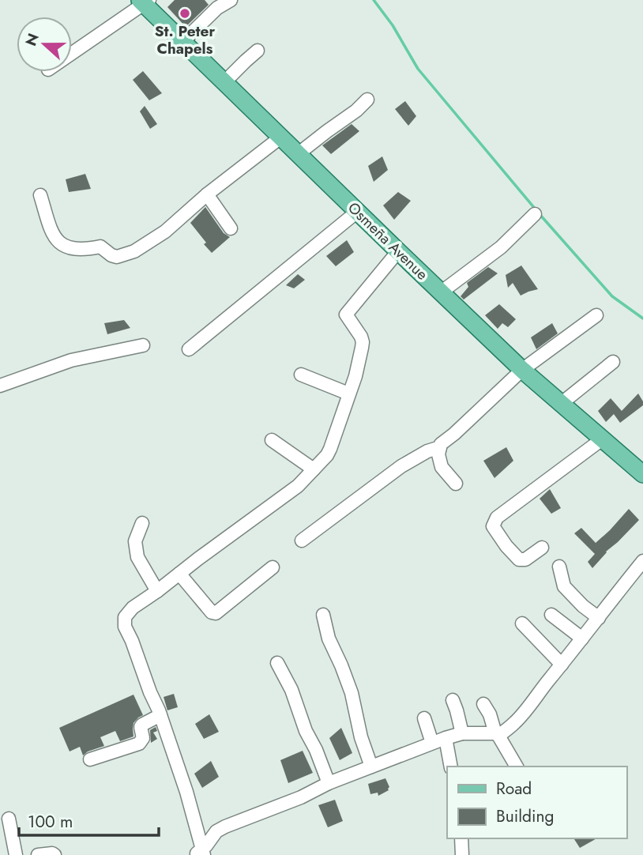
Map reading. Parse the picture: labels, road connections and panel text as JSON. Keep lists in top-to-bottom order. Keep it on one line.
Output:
{"streets":{"main road":["Osmeña Avenue"]},"places":["St. Peter Chapels"],"legend":["Road","Building"],"scale_bar":"100 m","north":"left"}
